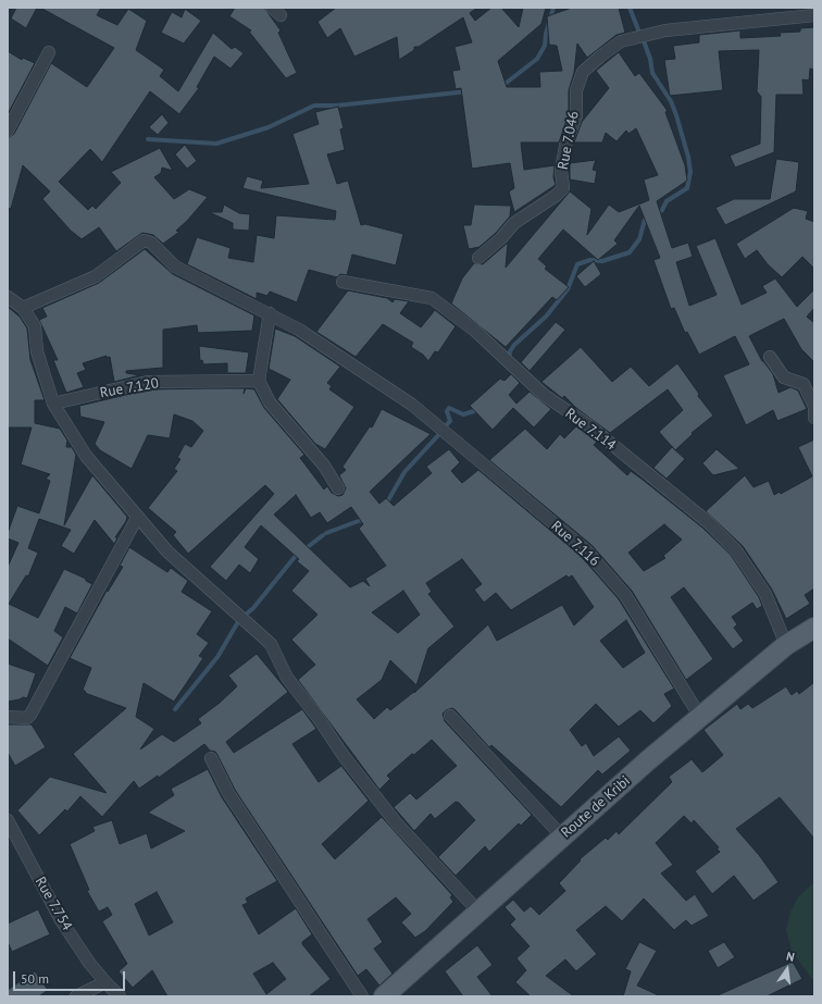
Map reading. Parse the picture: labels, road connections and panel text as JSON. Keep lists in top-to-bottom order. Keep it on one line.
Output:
{"streets":{"main road":["Route de Kribi"],"street":["Rue 7.046","Rue 7.120","Rue 7.114","Rue 7.116","Rue 7.754"]},"crossings":[["Rue 7.114","Route de Kribi"],["Rue 7.116","Route de Kribi"]],"scale_bar":"50 m","north":"top"}
